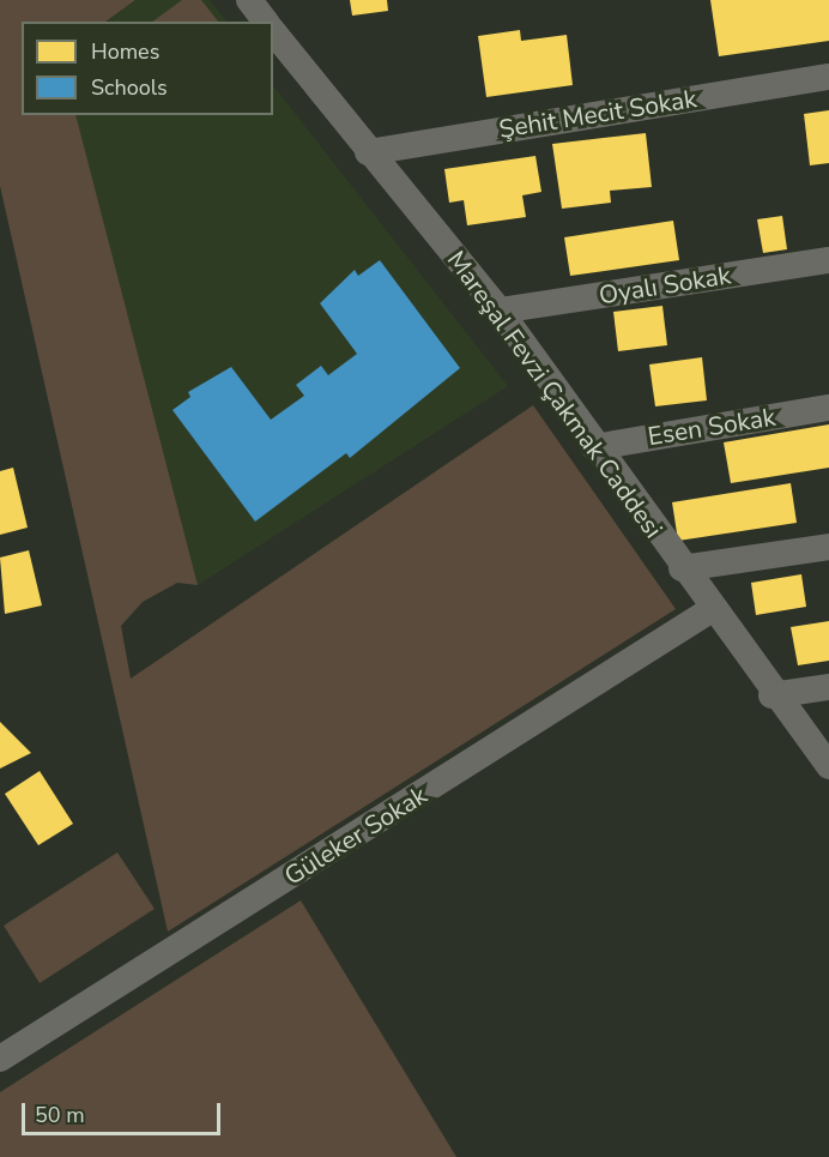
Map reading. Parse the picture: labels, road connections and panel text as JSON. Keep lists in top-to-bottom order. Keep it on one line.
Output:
{"streets":{"street":["Şehit Mecit Sokak","Oyalı Sokak","Mareşal Fevzi Çakmak Caddesi","Esen Sokak","Güleker Sokak"]},"crossings":[["Şehit Mecit Sokak","Mareşal Fevzi Çakmak Caddesi"],["Oyalı Sokak","Mareşal Fevzi Çakmak Caddesi"],["Mareşal Fevzi Çakmak Caddesi","Esen Sokak"],["Mareşal Fevzi Çakmak Caddesi","Güleker Sokak"]],"legend":["Homes","Schools"],"scale_bar":"50 m"}
